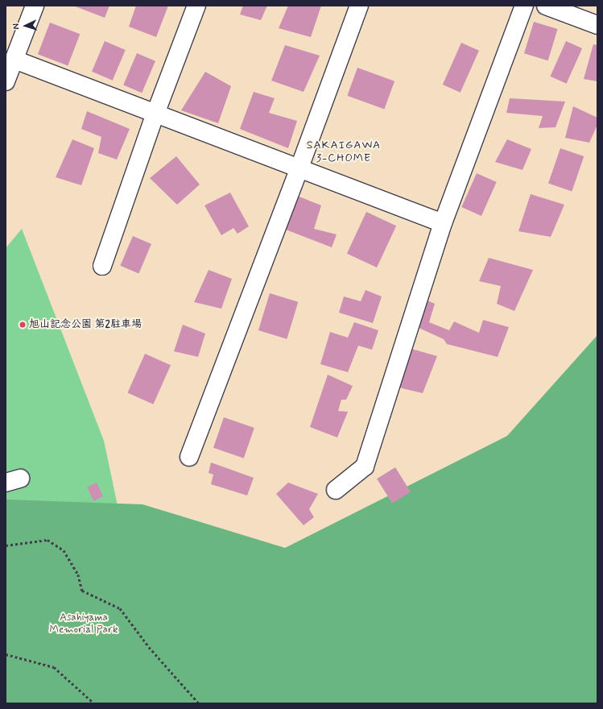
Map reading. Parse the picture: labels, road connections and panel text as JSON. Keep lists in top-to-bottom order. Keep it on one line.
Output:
{"districts":["SAKAIGAWA 3-CHOME"],"parks":["Asahiyama Memorial Park"],"places":["旭山記念公園 第2駐車場"],"north":"left"}
